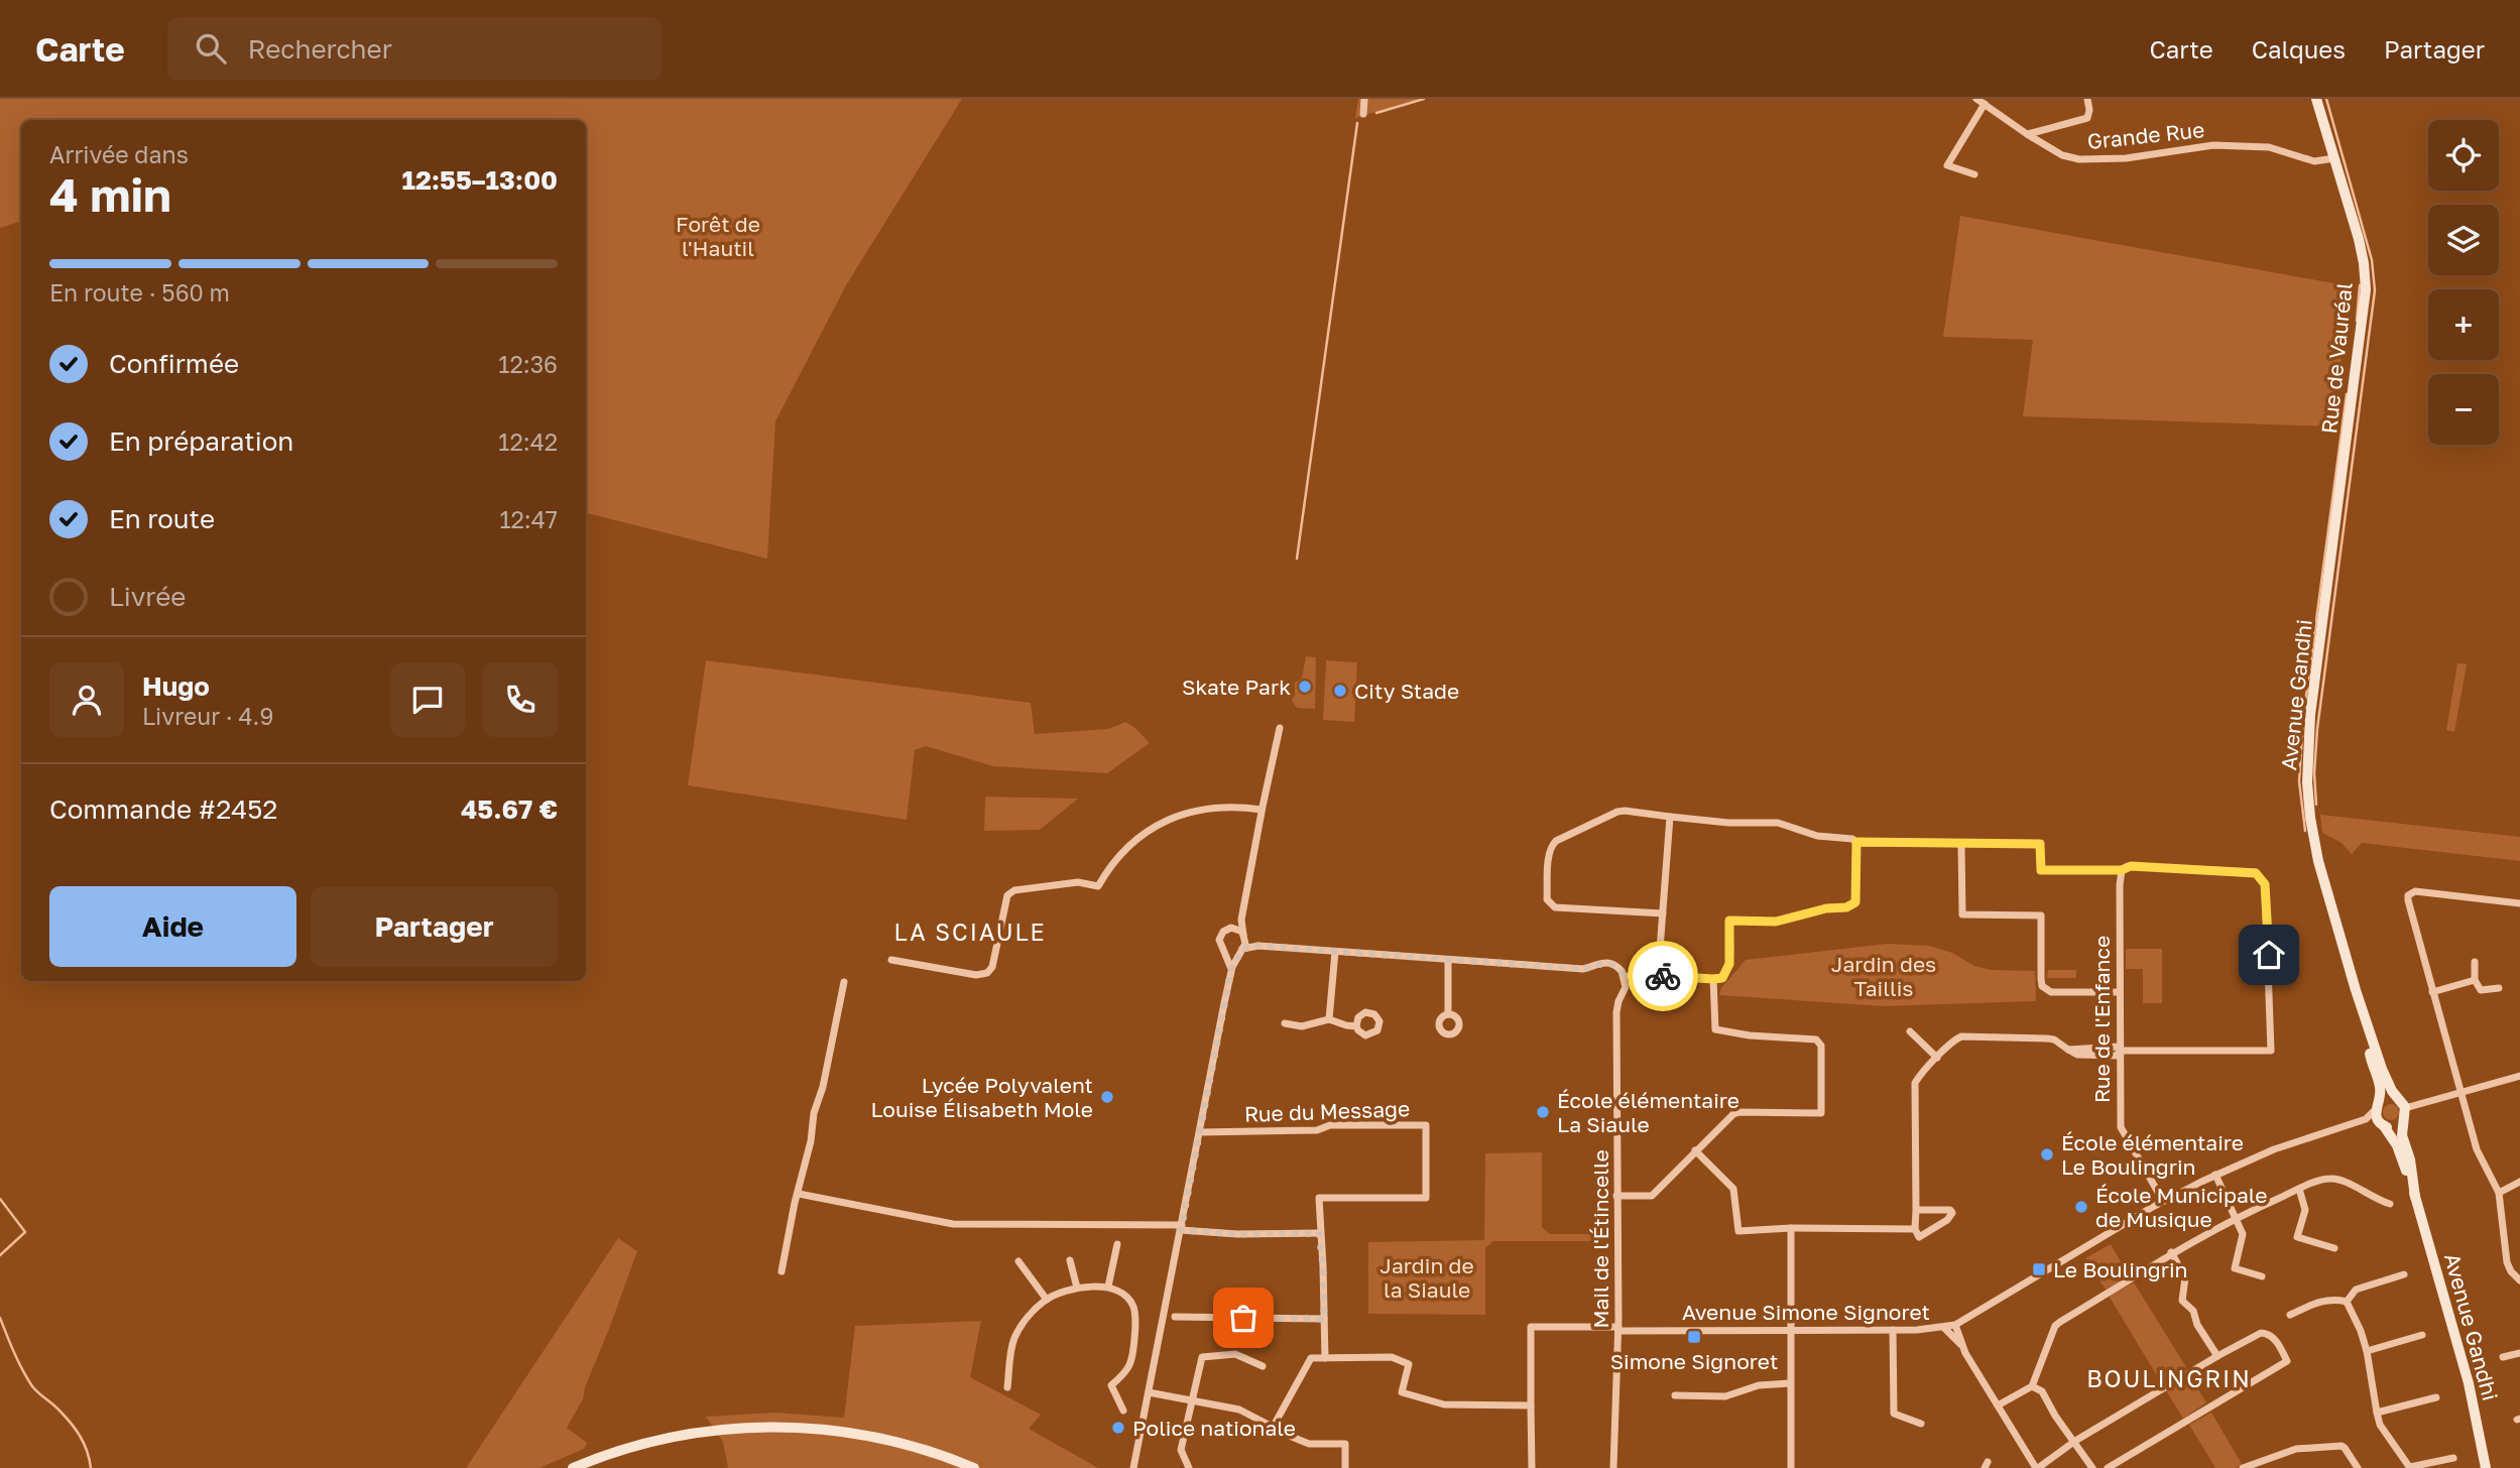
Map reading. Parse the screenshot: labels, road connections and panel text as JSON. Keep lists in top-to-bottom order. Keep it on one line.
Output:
{"streets":{"main road":["Rue de Vauréal","Avenue Gandhi"],"street":["Grande Rue","Rue de l'Enfance","Rue du Message","Mail de l'Étincelle","Avenue Simone Signoret"]},"crossings":[["Grande Rue","Rue de Vauréal"],["Rue de Vauréal","Avenue Gandhi"],["Avenue Gandhi","Avenue Simone Signoret"],["Rue de l'Enfance","Avenue Simone Signoret"],["Mail de l'Étincelle","Avenue Simone Signoret"]],"districts":["LA SCIAULE","BOULINGRIN"],"parks":["Forêt de l'Hautil","Jardin des Taillis","Jardin de la Siaule"],"places":{"other":["Skate Park","City Stade","Lycée Polyvalent Louise Élisabeth Mole","École élémentaire La Siaule","École élémentaire Le Boulingrin","École Municipale de Musique","Police nationale"],"transit":["Le Boulingrin","Simone Signoret"]},"page":{"header":"Carte","search":"Rechercher","nav":["Carte","Calques","Partager"],"map_buttons":["+","−"],"heading":["4 min","Arrivée dans","12:55–13:00"],"panel":["Hugo","Livreur · 4.9","Commande #2452","45.67 €"],"bar":"En route · 560 m","list":[["Confirmée","12:36"],["En préparation","12:42"],["En route","12:47"],"Livrée"],"buttons":["Aide","Partager"]}}
